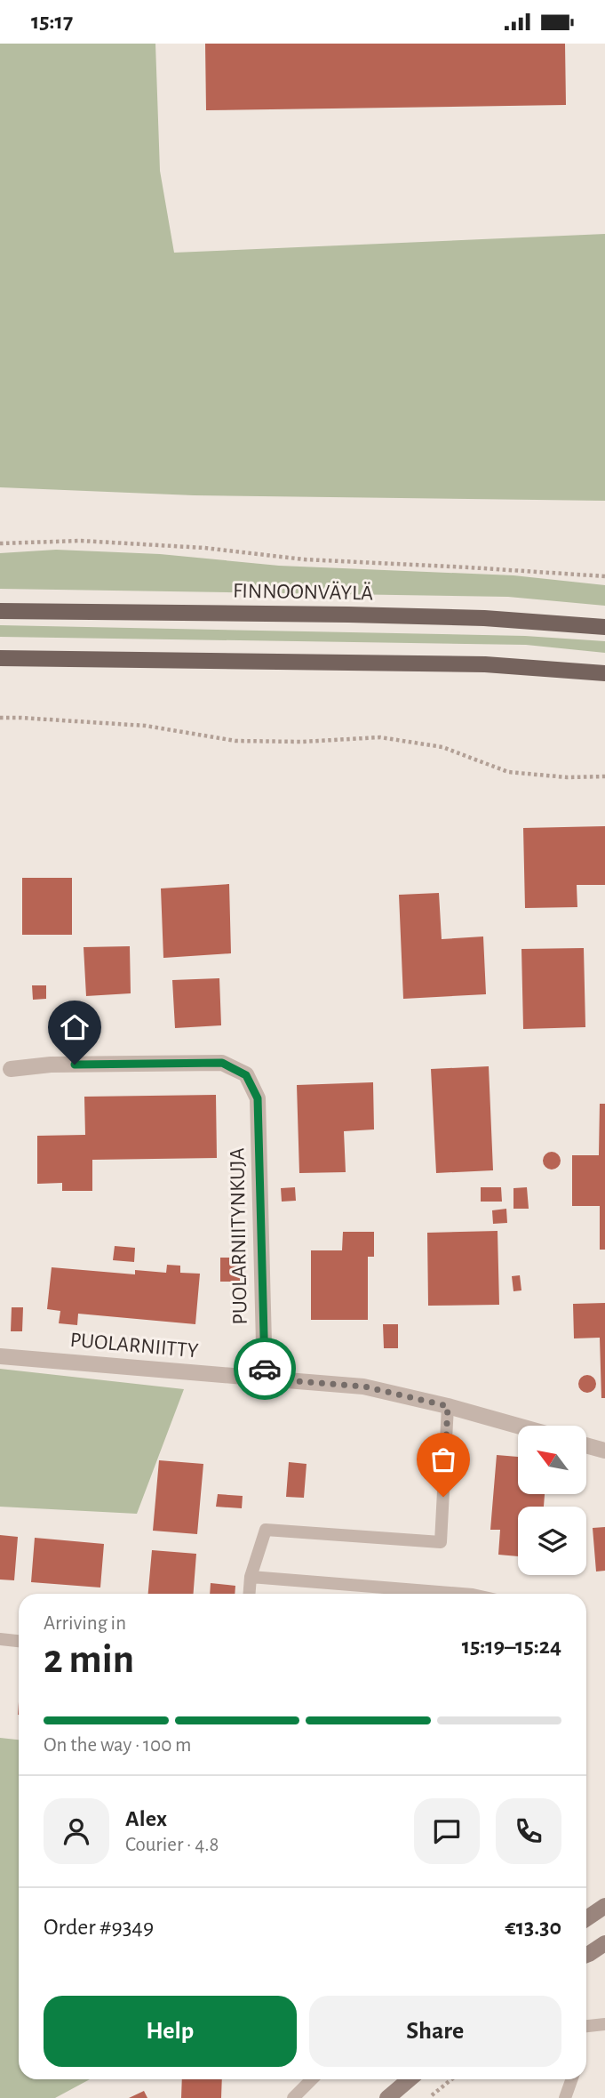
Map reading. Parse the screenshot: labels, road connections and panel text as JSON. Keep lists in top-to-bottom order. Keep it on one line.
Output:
{"streets":{"main road":["FINNOONVÄYLÄ"],"street":["PUOLARNIITYNKUJA","PUOLARNIITTY"]},"crossings":[["PUOLARNIITYNKUJA","PUOLARNIITTY"]],"north":"top left","page":{"status":"15:17","heading":["2 min","Arriving in","15:19–15:24"],"panel":["Alex","Courier · 4.8","Order #9349","€13.30"],"bar":"On the way · 100 m","buttons":["Help","Share"]}}
